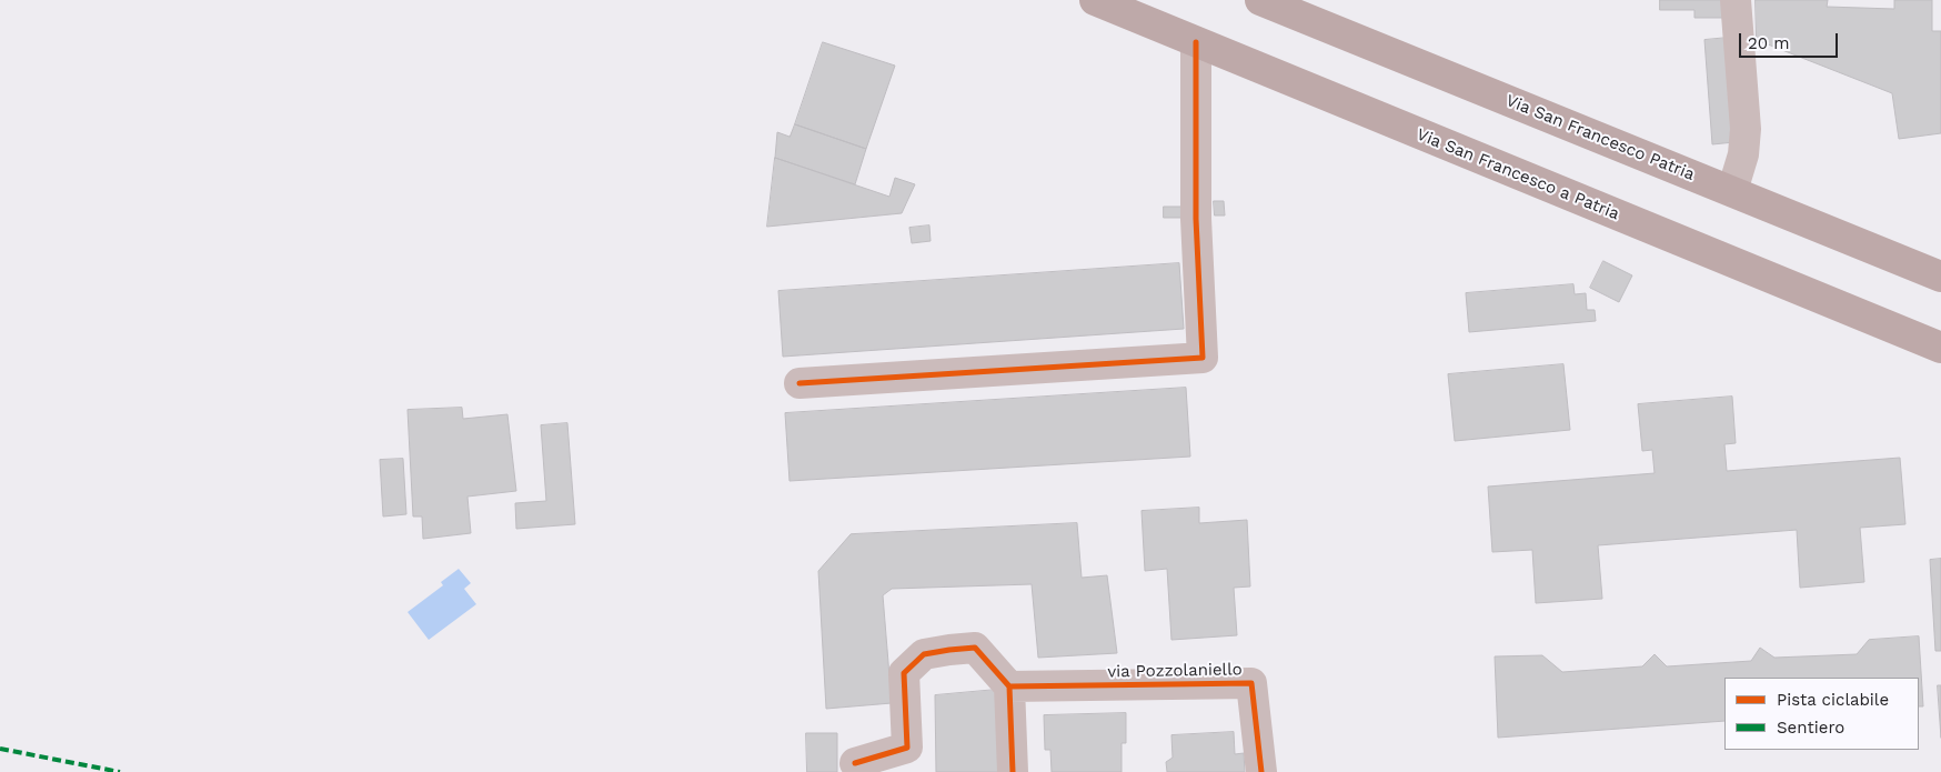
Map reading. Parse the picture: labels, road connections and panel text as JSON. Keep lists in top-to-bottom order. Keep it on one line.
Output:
{"streets":{"main road":["Via San Francesco Patria","Via San Francesco a Patria"],"street":["via Pozzolaniello"]},"legend":["Pista ciclabile","Sentiero"],"scale_bar":"20 m"}
